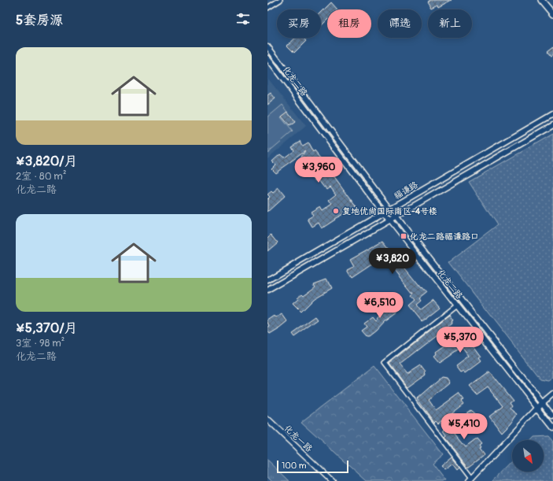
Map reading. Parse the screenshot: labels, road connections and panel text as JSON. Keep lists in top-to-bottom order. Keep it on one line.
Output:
{"streets":{"street":["化龙二路","福谦路","化龙一路"]},"crossings":[["化龙二路","福谦路"]],"places":{"other":["复地优尚国际南区-4号楼"],"transit":["化龙二路福谦路口"]},"scale_bar":"100 m","north":"bottom right","page":{"heading":"5套房源","chip":["买房","租房","筛选","新上"],"list":[{"name":"¥3,820/月","note":"2室 · 80 m² · 化龙二路"},{"name":"¥5,370/月","note":"3室 · 98 m² · 化龙二路"}],"price":["¥3,960","¥3,820","¥6,510","¥5,370","¥5,410"],"scale":"100 m"}}
